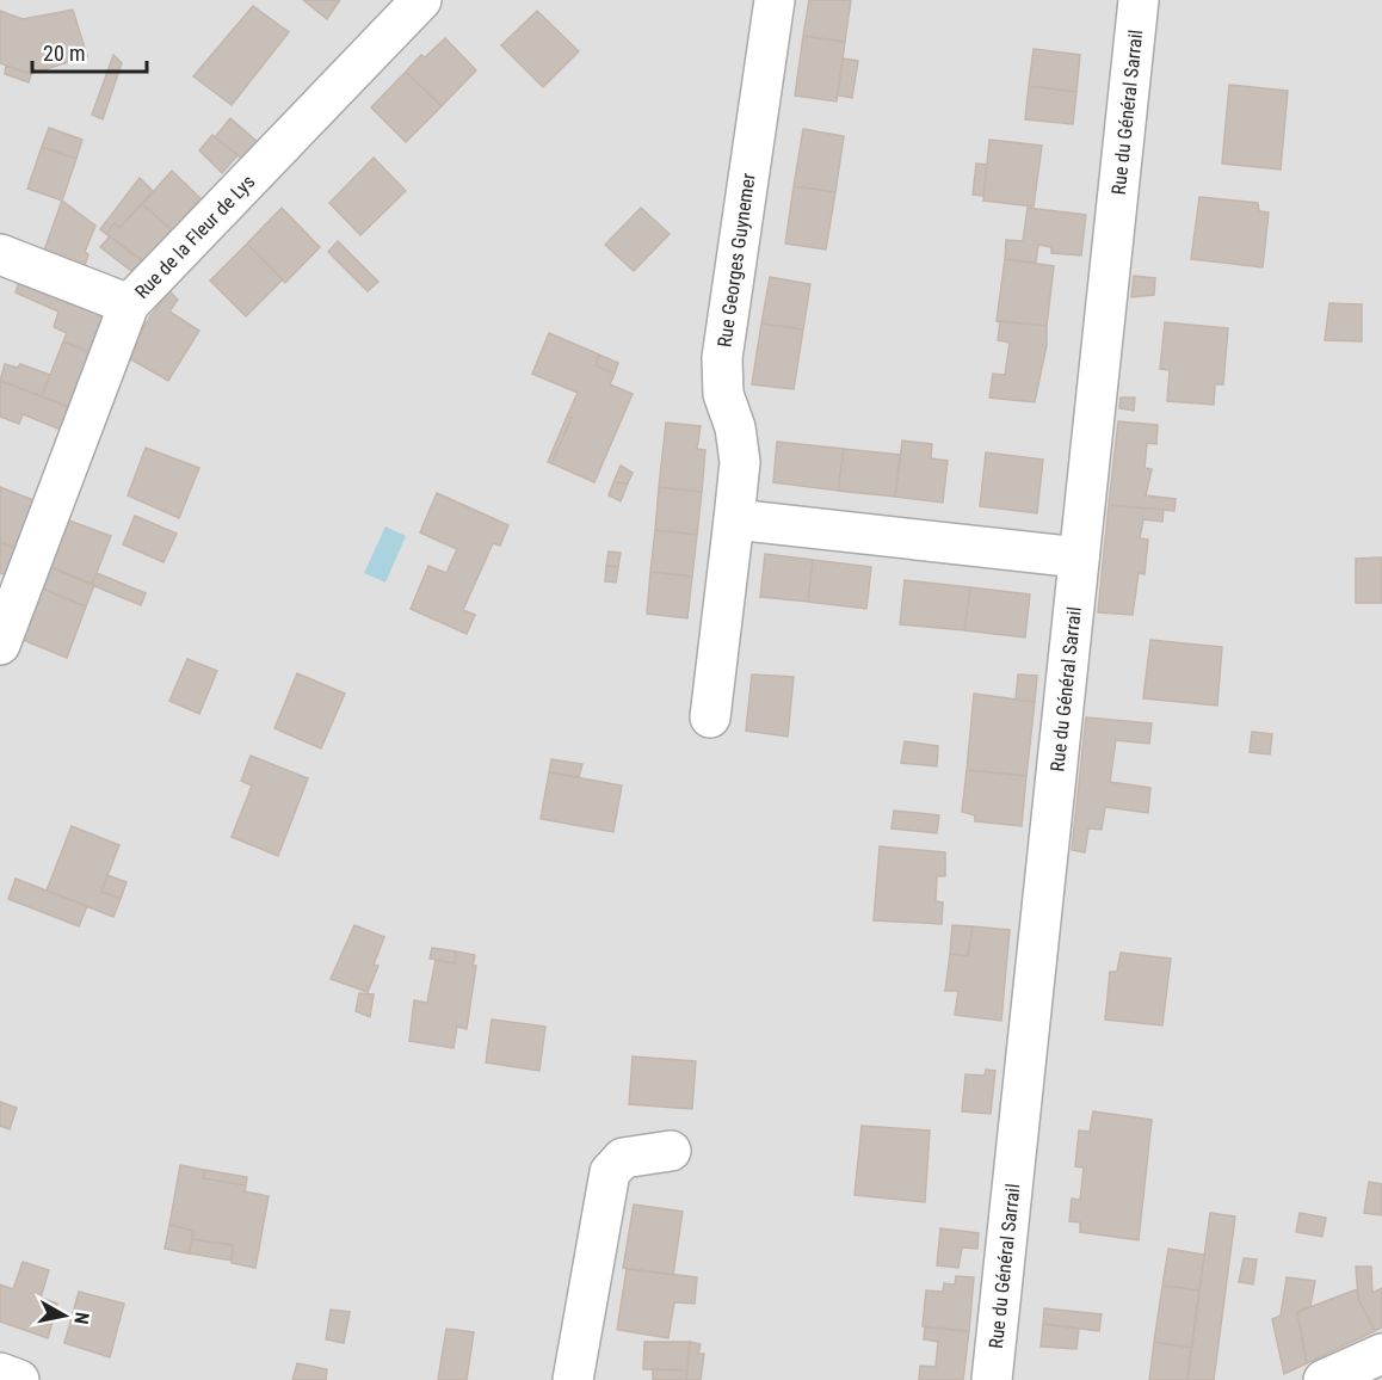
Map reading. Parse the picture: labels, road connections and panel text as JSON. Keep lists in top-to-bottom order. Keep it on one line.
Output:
{"streets":{"street":["Rue du Général Sarrail","Rue de la Fleur de Lys","Rue Georges Guynemer"]},"scale_bar":"20 m","north":"right"}
